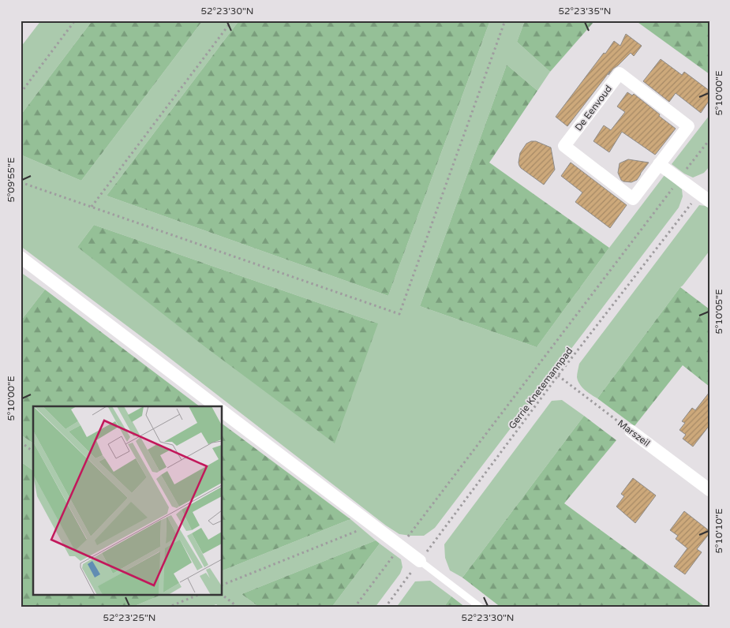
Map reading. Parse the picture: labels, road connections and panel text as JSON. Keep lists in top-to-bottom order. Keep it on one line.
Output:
{"streets":{"street":["De Eenvoud","Marszeil"],"path":["Gerrie Knetemannpad"]},"crossings":[["Gerrie Knetemannpad","Marszeil"]],"coordinates":["52°23'30\"N","52°23'35\"N","5°10'00\"E","5°09'55\"E","5°10'05\"E","5°10'10\"E","52°23'25\"N"]}
